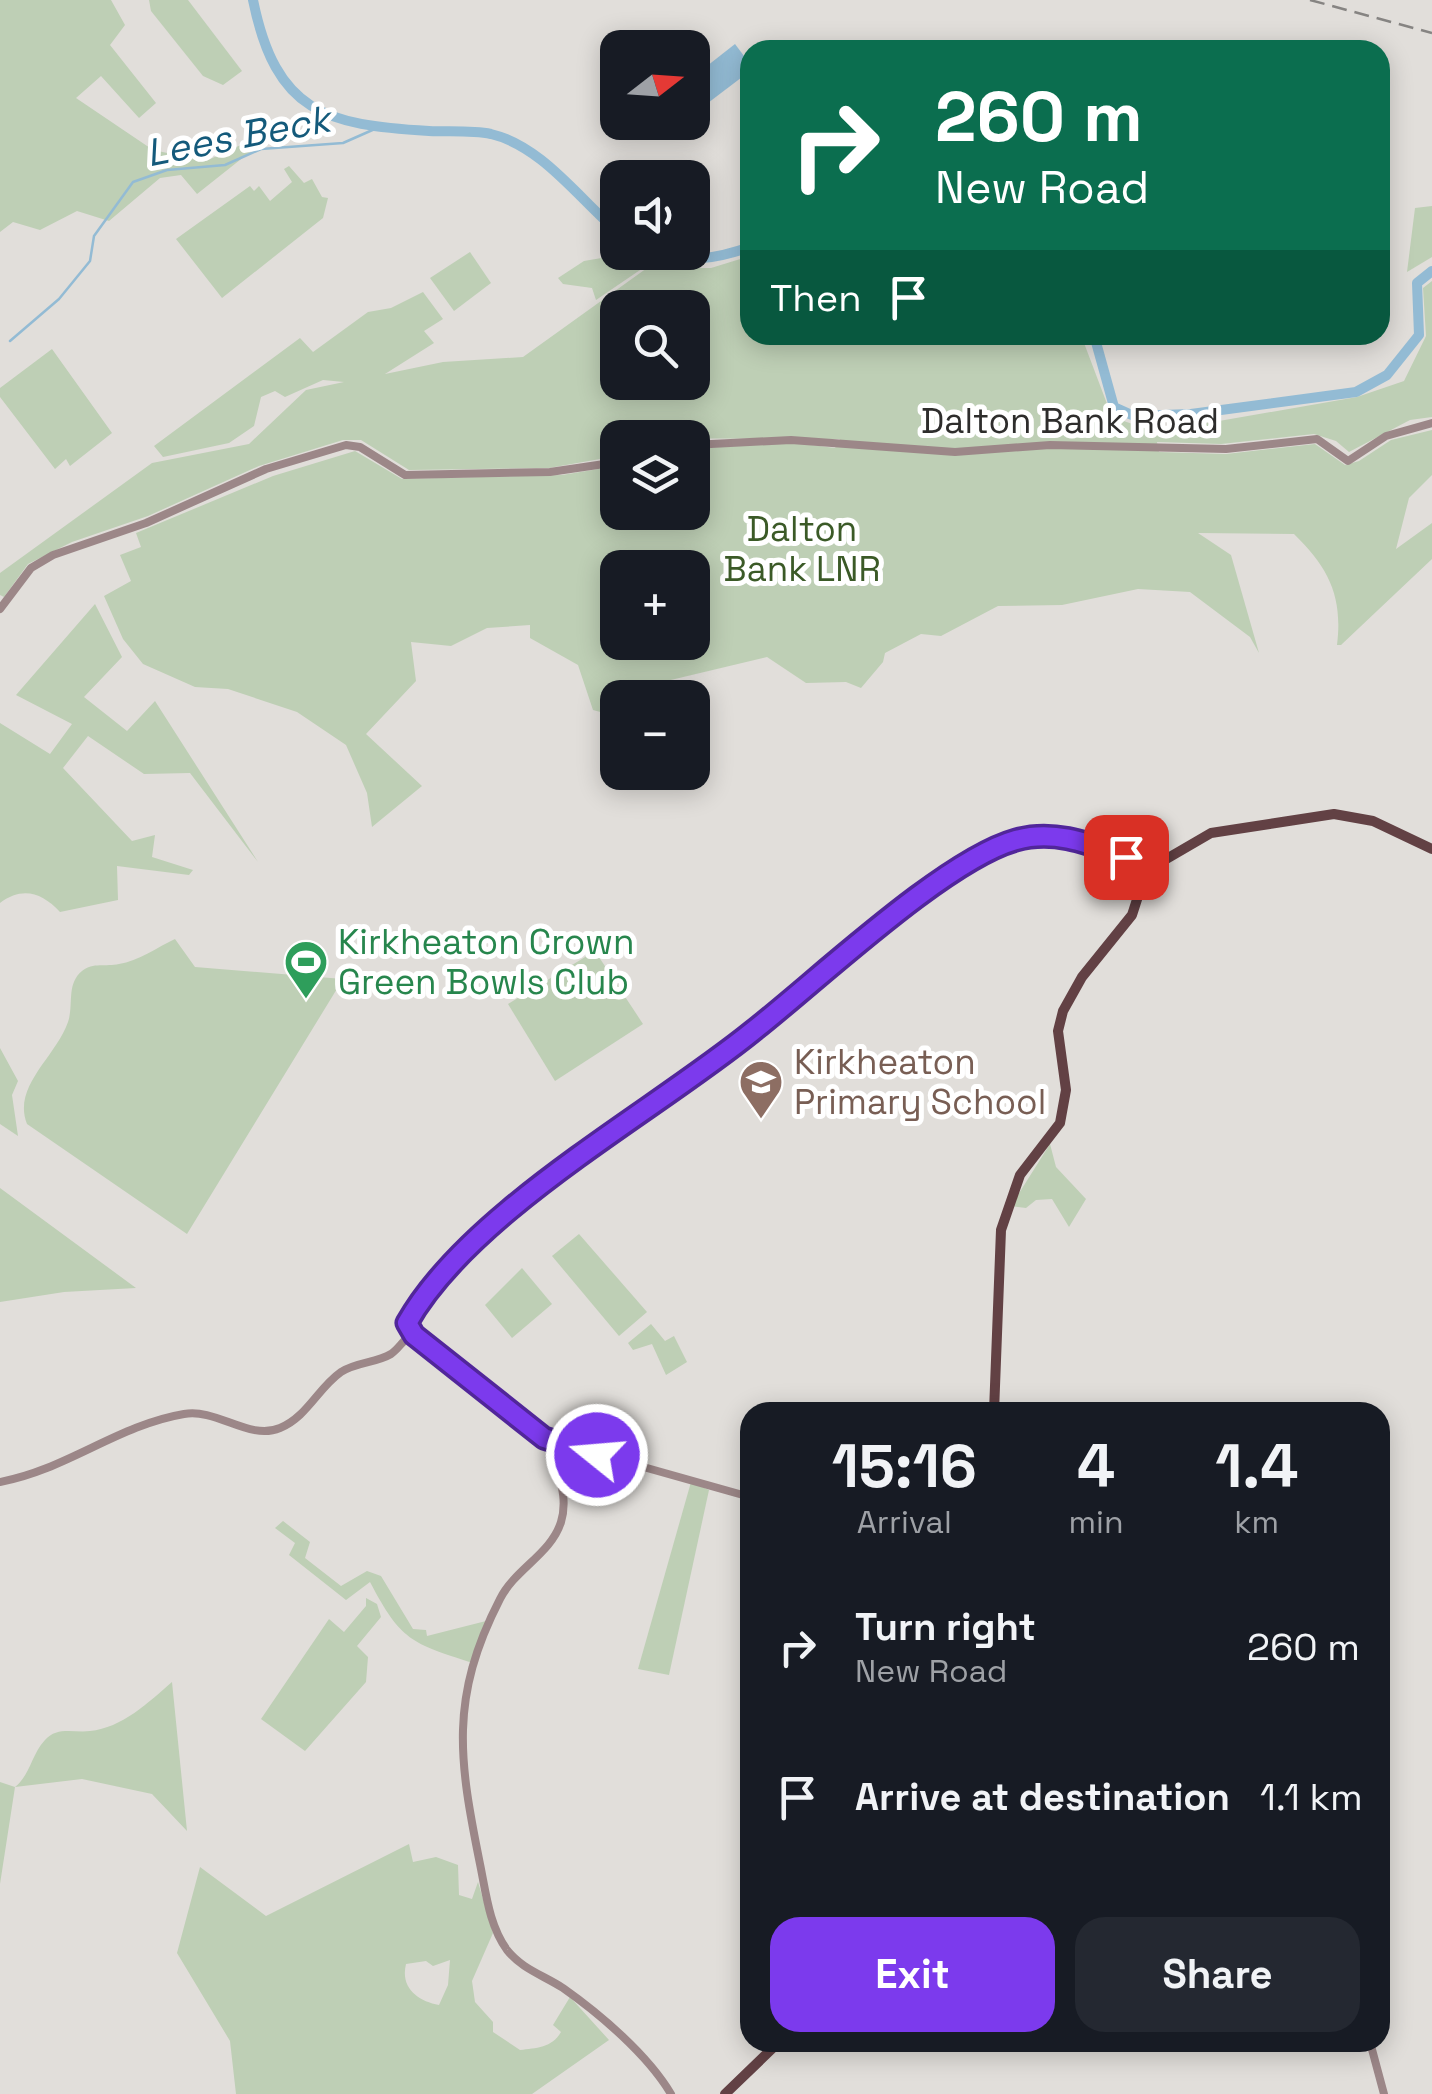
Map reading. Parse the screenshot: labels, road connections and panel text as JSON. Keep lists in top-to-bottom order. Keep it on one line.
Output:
{"streets":{"street":["Dalton Bank Road"]},"water":["Lees Beck"],"parks":["Dalton Bank LNR"],"places":{"sports":["Kirkheaton Crown Green Bowls Club"],"school or university":["Kirkheaton Primary School"]},"north":"right","page":{"map_buttons":["+","−"],"turn":["260 m","New Road"],"then":"Then","eta":["15:16","Arrival","4","min","1.4","km"],"list":[{"name":"Turn right","note":"New Road","value":"260 m"},{"name":"Arrive at destination","value":"1.1 km"}],"buttons":["Exit","Share"]}}
